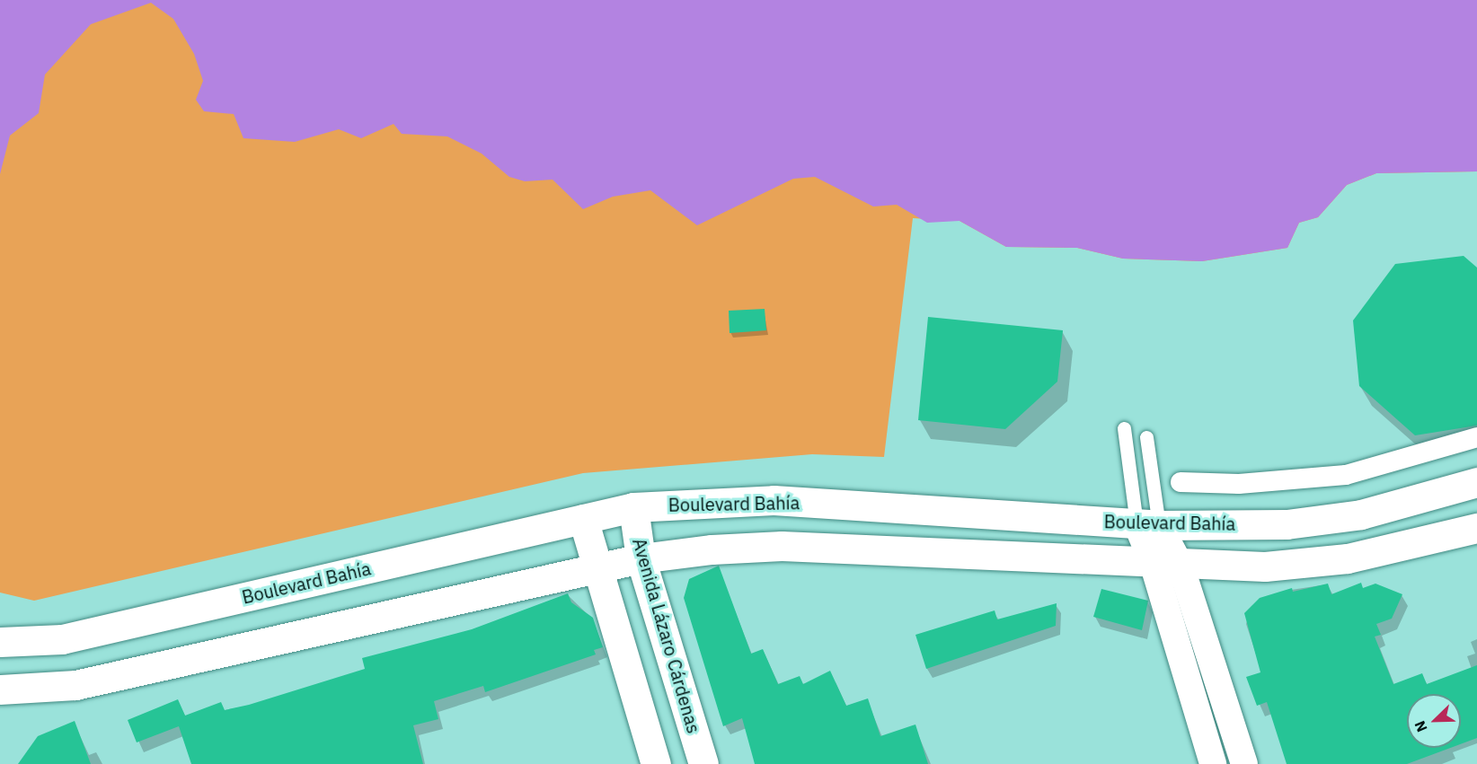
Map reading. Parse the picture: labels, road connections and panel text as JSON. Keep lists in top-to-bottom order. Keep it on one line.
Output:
{"streets":{"main road":["Boulevard Bahía","Avenida Lázaro Cárdenas"]},"crossings":[["Boulevard Bahía","Avenida Lázaro Cárdenas"]],"north":"bottom left"}
